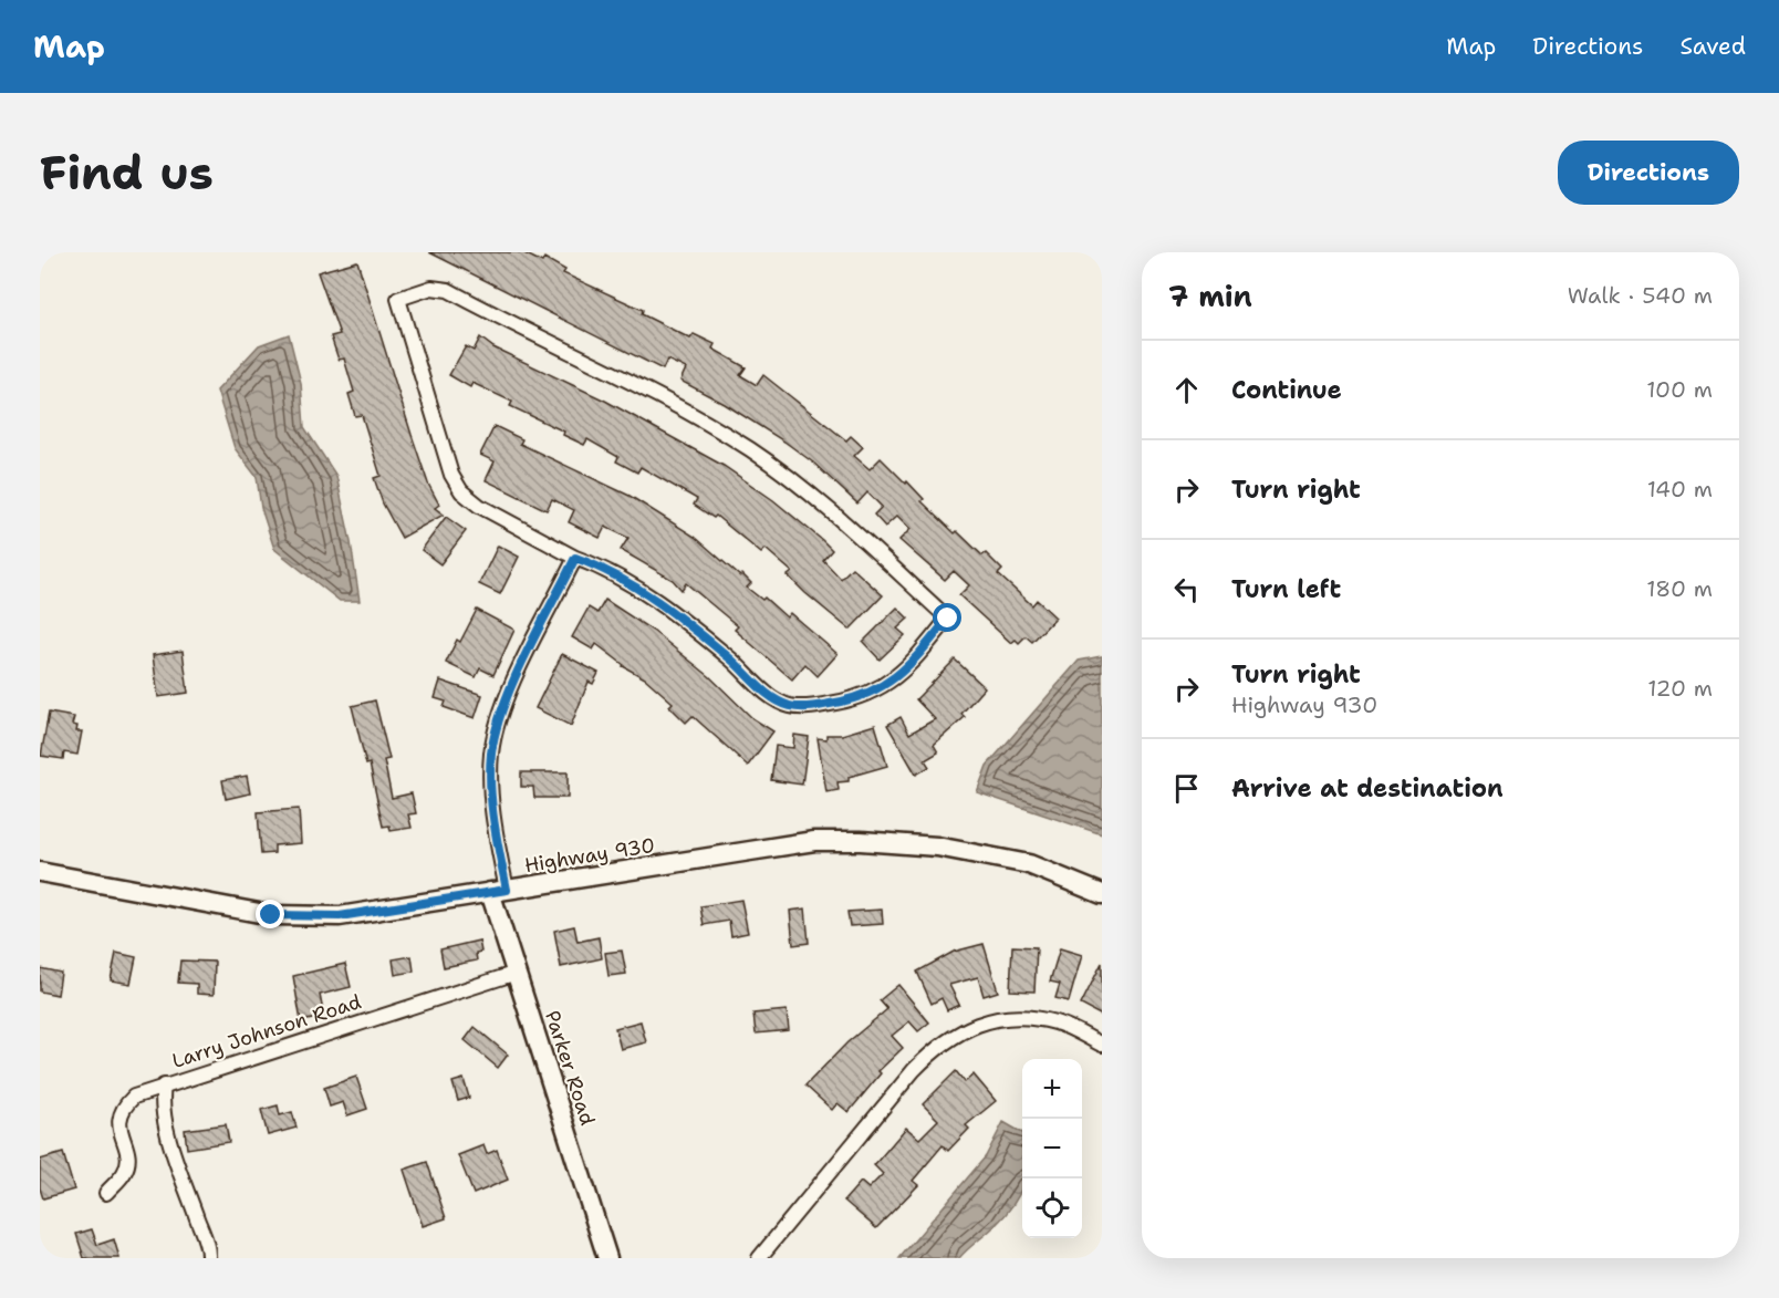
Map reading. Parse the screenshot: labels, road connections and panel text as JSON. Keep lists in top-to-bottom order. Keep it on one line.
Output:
{"streets":{"street":["Highway 930","Larry Johnson Road","Parker Road"]},"crossings":[["Highway 930","Parker Road"],["Larry Johnson Road","Parker Road"]],"page":{"header":"Map","nav":["Map","Directions","Saved"],"buttons":"Directions","title":"Find us","heading":["7 min","Walk · 540 m"],"list":[["Continue","100 m"],["Turn right","140 m"],["Turn left","180 m"],["Turn right","Highway 930","120 m"],"Arrive at destination"],"map_buttons":["+","−"]}}
